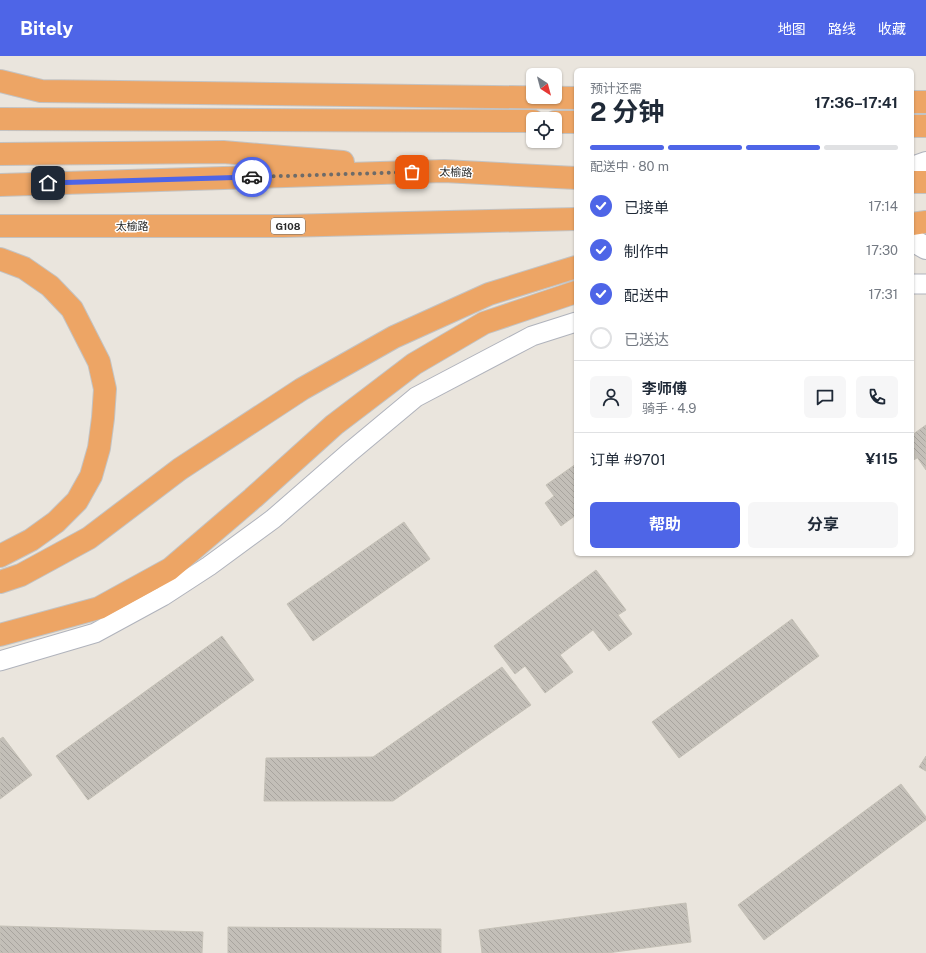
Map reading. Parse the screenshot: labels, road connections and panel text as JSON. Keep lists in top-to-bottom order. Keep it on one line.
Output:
{"streets":{"highway":["太榆路","G108"]},"north":"bottom right","page":{"header":"Bitely","nav":["地图","路线","收藏"],"heading":["2 分钟","预计还需","17:36–17:41"],"panel":["李师傅","骑手 · 4.9","订单 #9701","¥115"],"bar":"配送中 · 80 m","list":[["已接单","17:14"],["制作中","17:30"],["配送中","17:31"],"已送达"],"buttons":["帮助","分享"]}}
